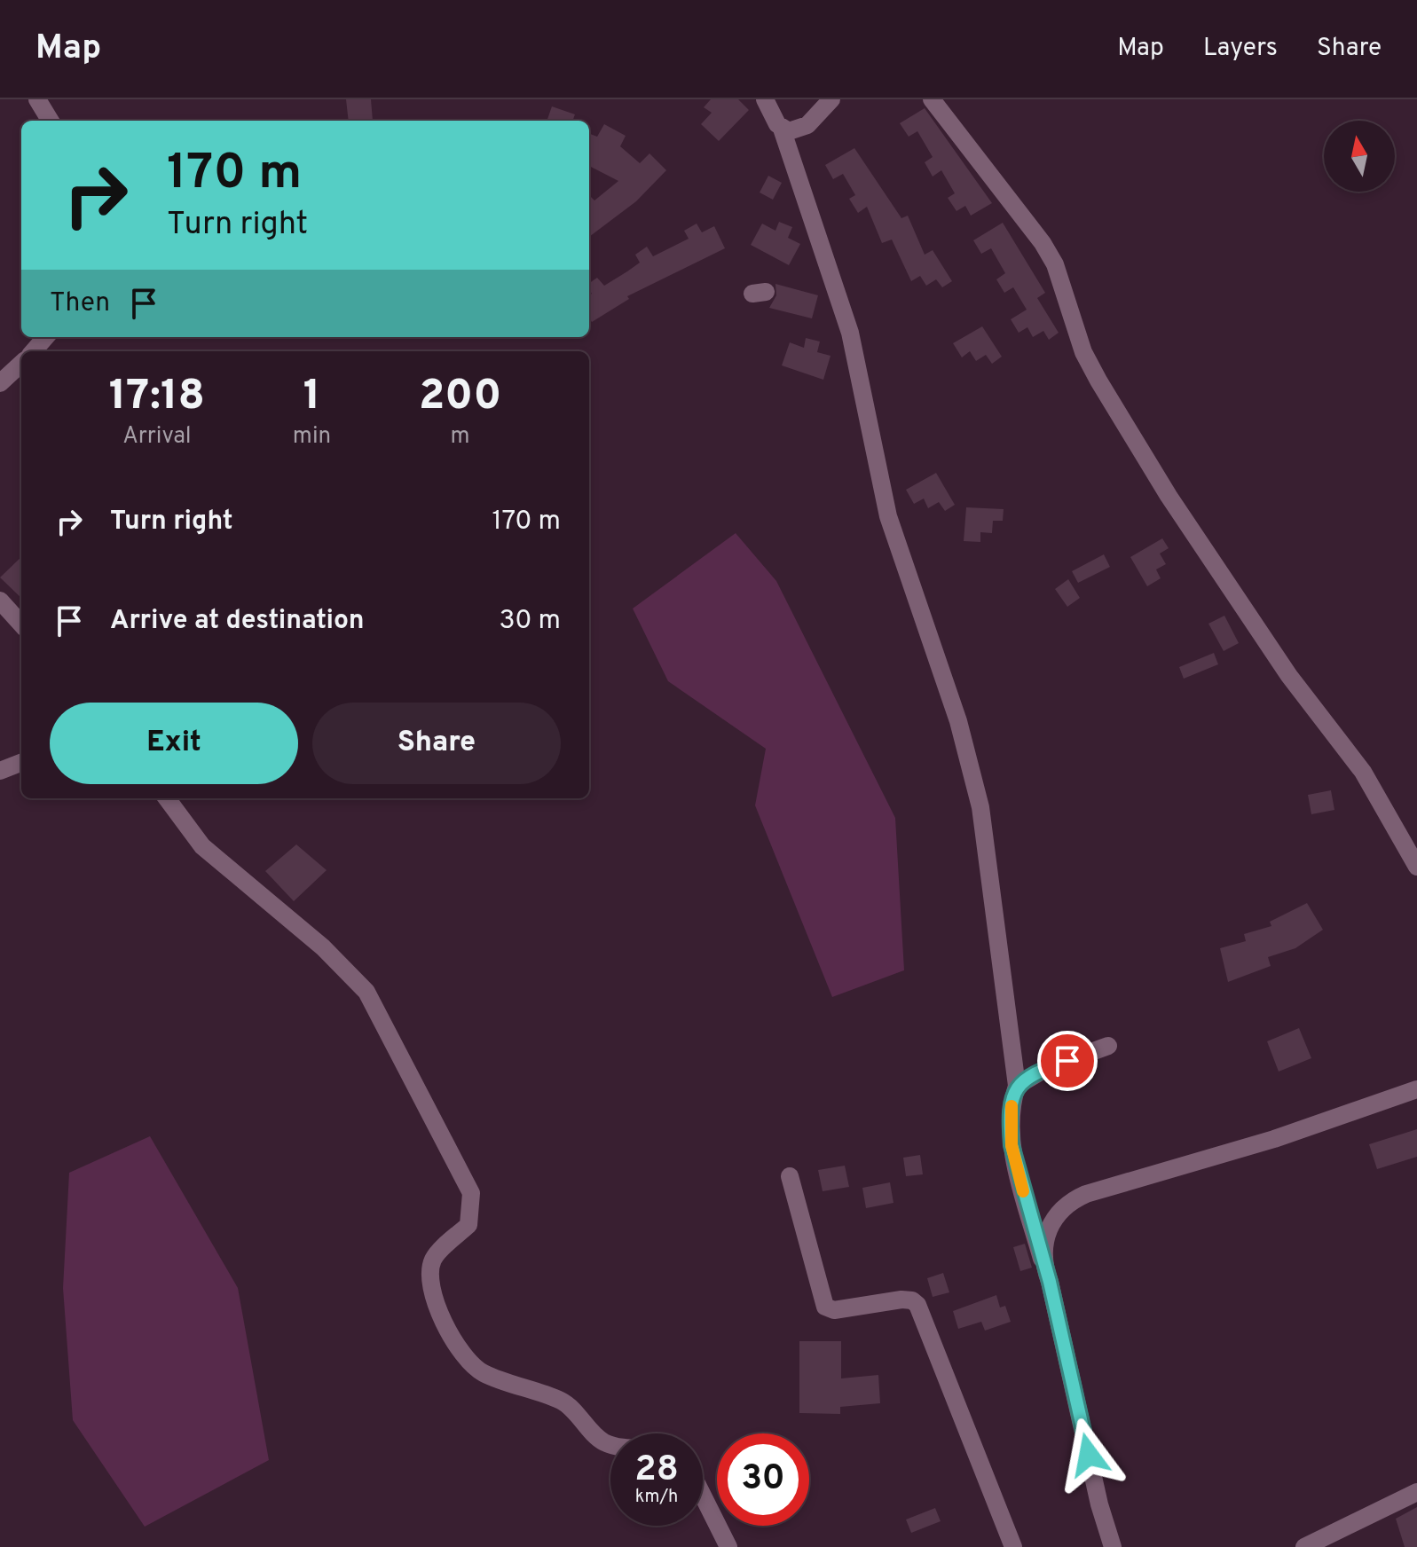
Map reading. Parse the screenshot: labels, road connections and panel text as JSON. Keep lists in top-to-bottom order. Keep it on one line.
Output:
{"north":"top","page":{"header":"Map","nav":["Map","Layers","Share"],"turn":["170 m","Turn right"],"then":"Then","eta":["17:18","Arrival","1","min","200","m"],"list":[{"name":"Turn right","value":"170 m"},{"name":"Arrive at destination","value":"30 m"}],"buttons":["Exit","Share"],"speed":"28 km/h","limit":"30"}}
